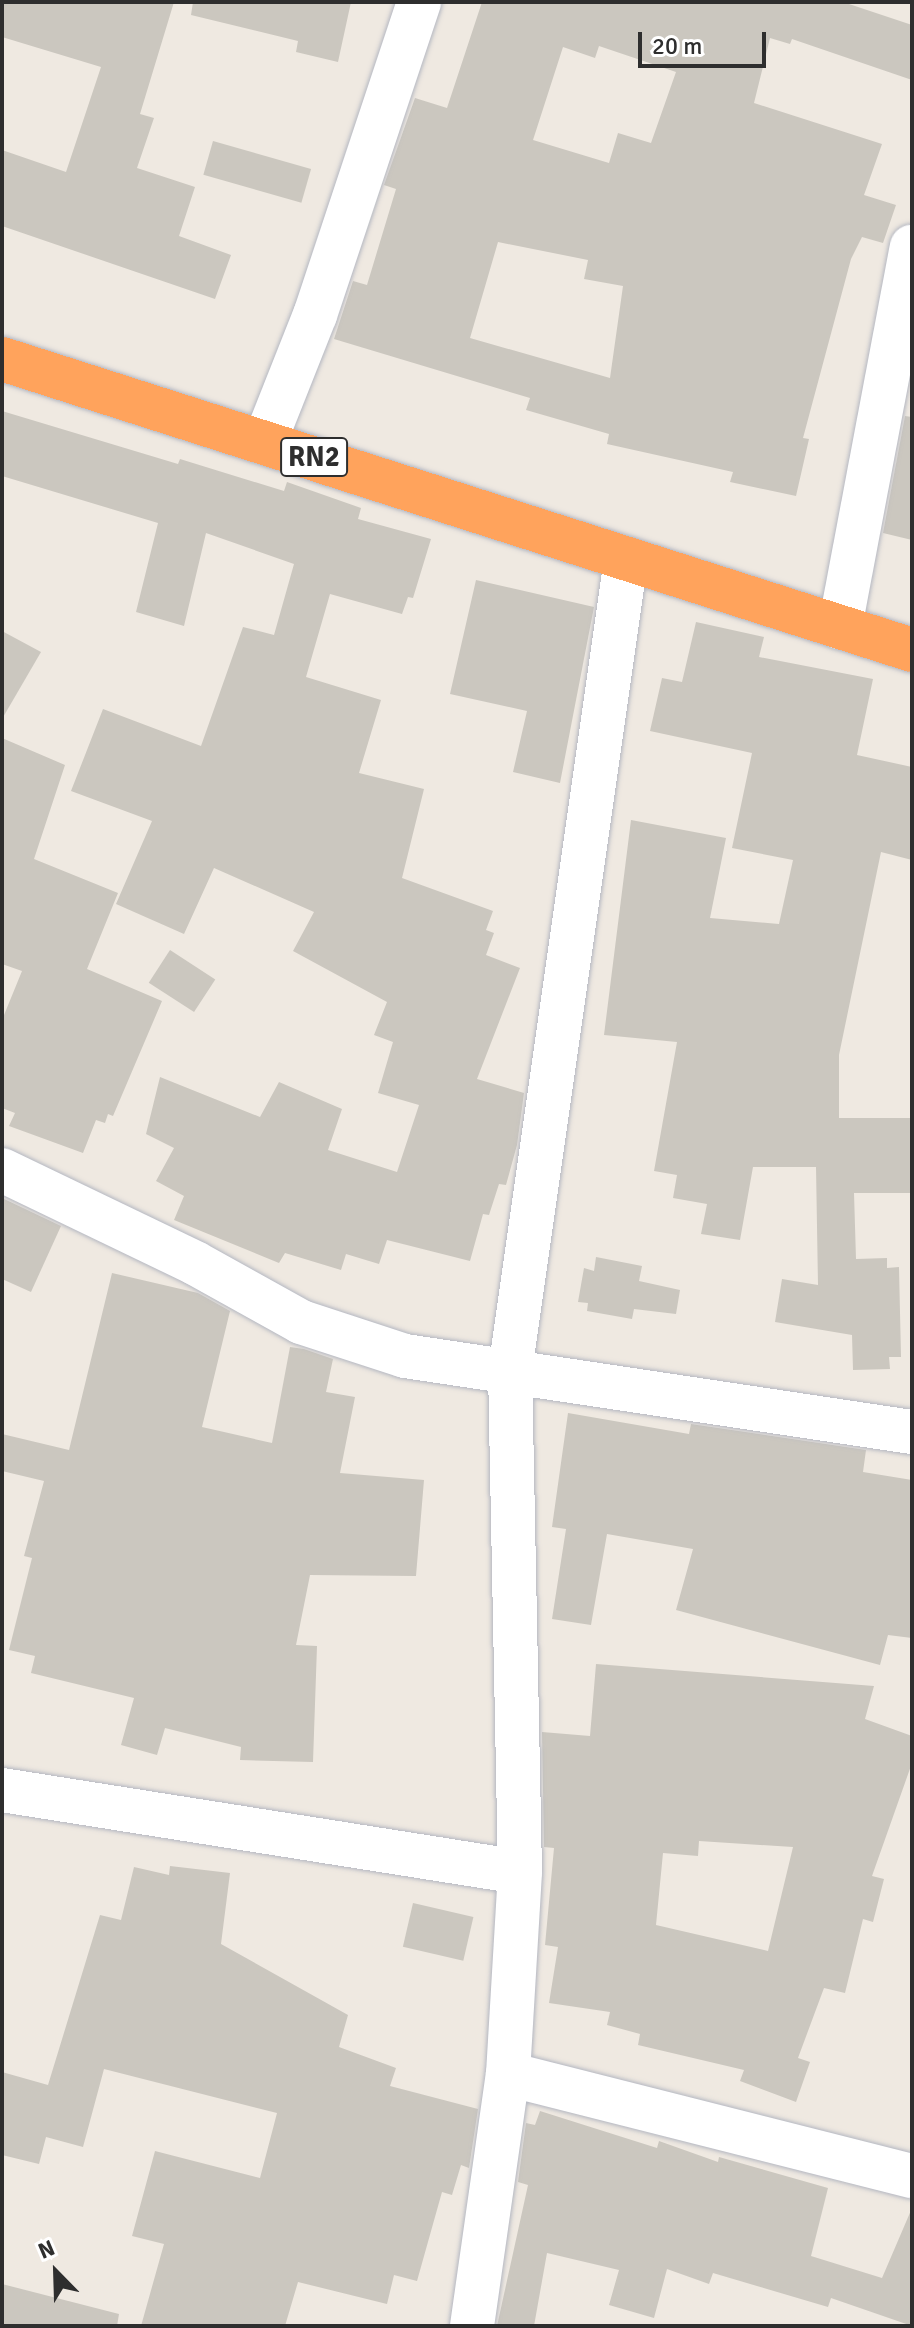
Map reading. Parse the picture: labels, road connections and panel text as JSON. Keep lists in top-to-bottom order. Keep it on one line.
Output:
{"streets":{"highway":["RN2"]},"scale_bar":"20 m","north":"top left"}
